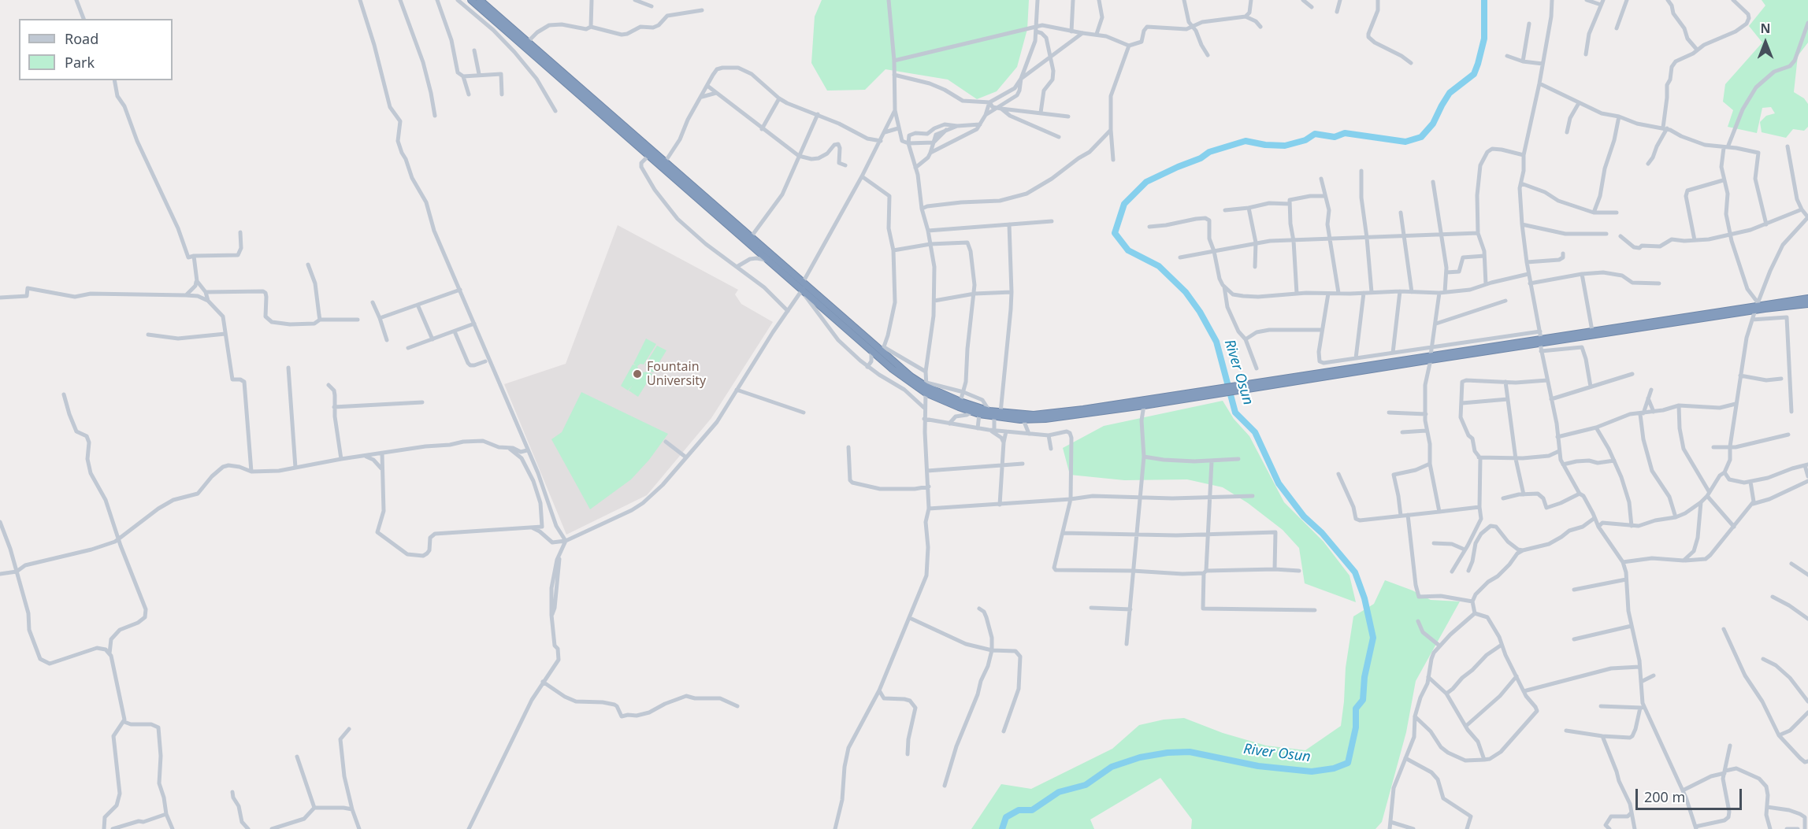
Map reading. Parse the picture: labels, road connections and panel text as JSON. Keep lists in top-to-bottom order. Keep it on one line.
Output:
{"water":["River Osun"],"places":["Fountain University"],"legend":["Road","Park"],"scale_bar":"200 m","north":"top"}
